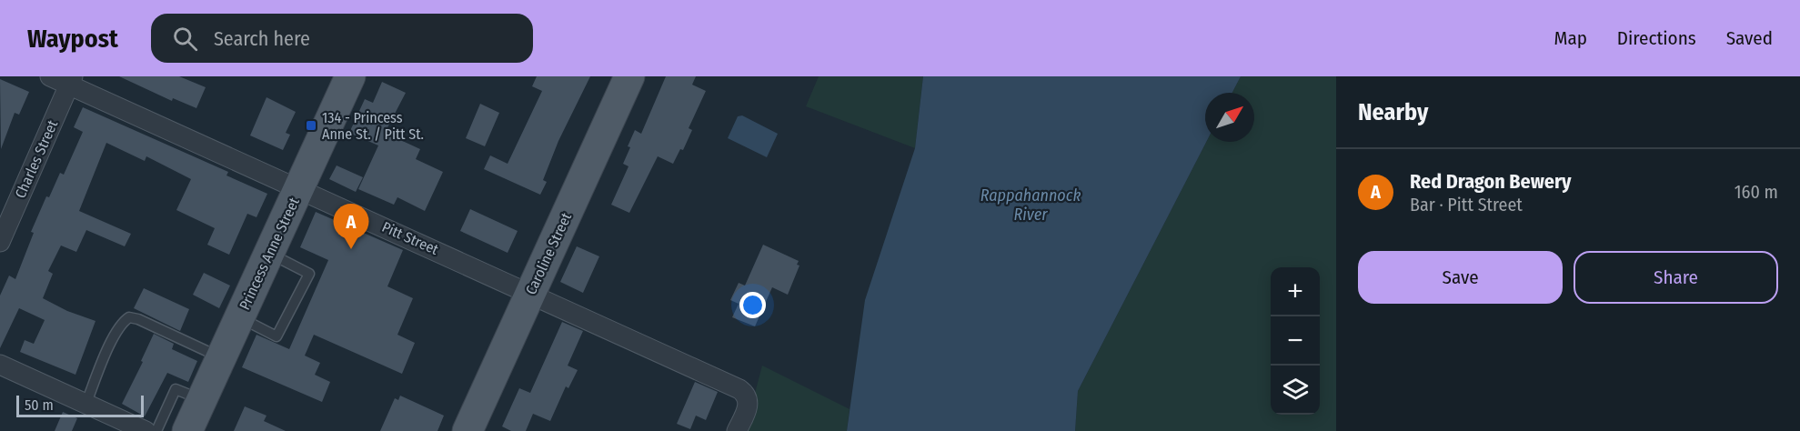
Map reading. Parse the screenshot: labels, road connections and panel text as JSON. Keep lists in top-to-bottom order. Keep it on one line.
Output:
{"streets":{"main road":["Princess Anne Street","Caroline Street"],"street":["Charles Street","Pitt Street"]},"crossings":[["Charles Street","Pitt Street"],["Pitt Street","Princess Anne Street"],["Pitt Street","Caroline Street"]],"water":["Rappahannock River"],"places":{"transit":["134 - Princess Anne St. / Pitt St."]},"scale_bar":"50 m","north":"top right","page":{"header":"Waypost","search":"Search here","nav":["Map","Directions","Saved"],"heading":"Nearby","list":[{"mark":"A","name":"Red Dragon Bewery","note":"Bar · Pitt Street","value":"160 m"}],"pins":"A","buttons":["Save","Share"],"map_buttons":["+","−"],"scale":"50 m"}}
